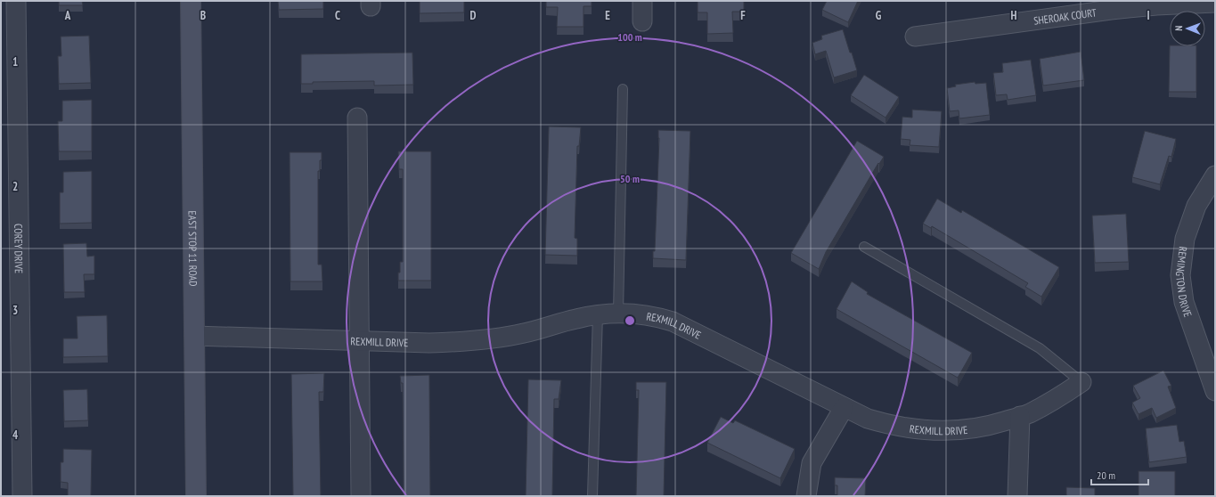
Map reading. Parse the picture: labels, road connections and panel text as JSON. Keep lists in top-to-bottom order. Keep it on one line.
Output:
{"streets":{"main road":["EAST STOP 11 ROAD"],"street":["SHEROAK COURT","COREY DRIVE","REMINGTON DRIVE","REXMILL DRIVE"]},"crossings":[["EAST STOP 11 ROAD","REXMILL DRIVE"]],"scale_bar":"20 m","north":"left","grid":{"columns":["A","B","C","D","E","F","G","H","I"],"rows":["1","2","3","4"]},"rings":["100 m","50 m"]}
